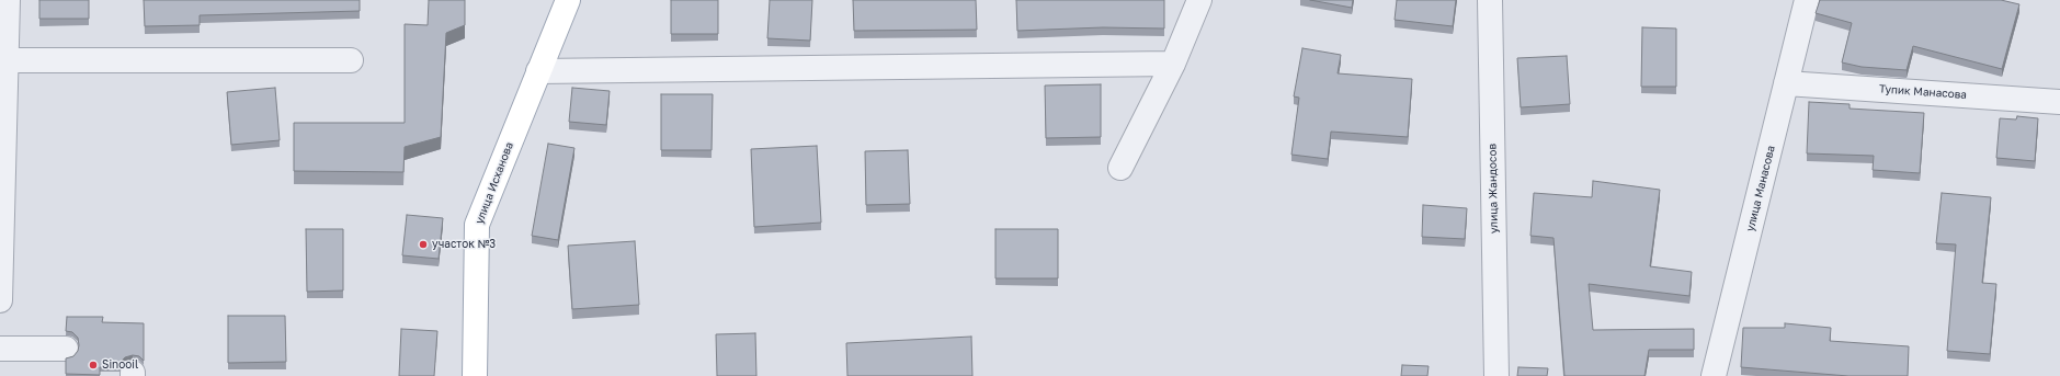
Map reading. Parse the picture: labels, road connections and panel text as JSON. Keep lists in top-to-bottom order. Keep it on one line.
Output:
{"streets":{"main road":["улица Исханова"],"street":["Тупик Манасова","улица Жандосов","улица Манасова"]},"crossings":[["Тупик Манасова","улица Манасова"]],"places":["участок №3","Sinooil"]}
